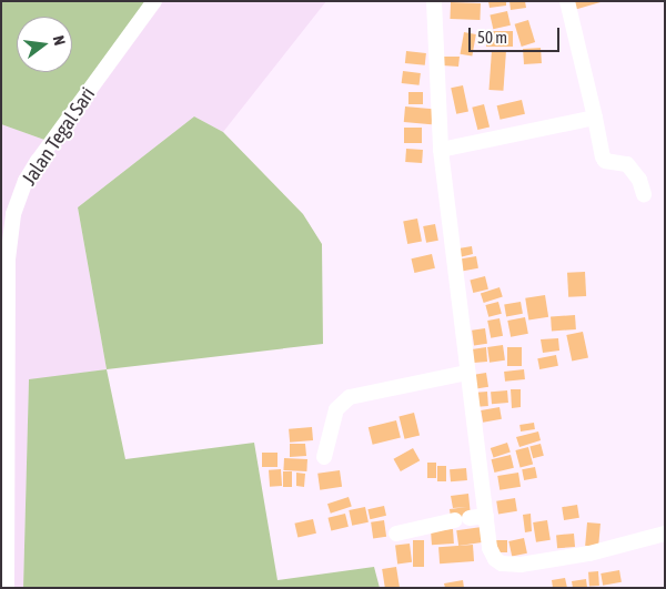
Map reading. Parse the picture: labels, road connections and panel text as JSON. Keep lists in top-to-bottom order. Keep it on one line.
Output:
{"streets":{"street":["Jalan Tegal Sari"]},"scale_bar":"50 m","north":"right"}
